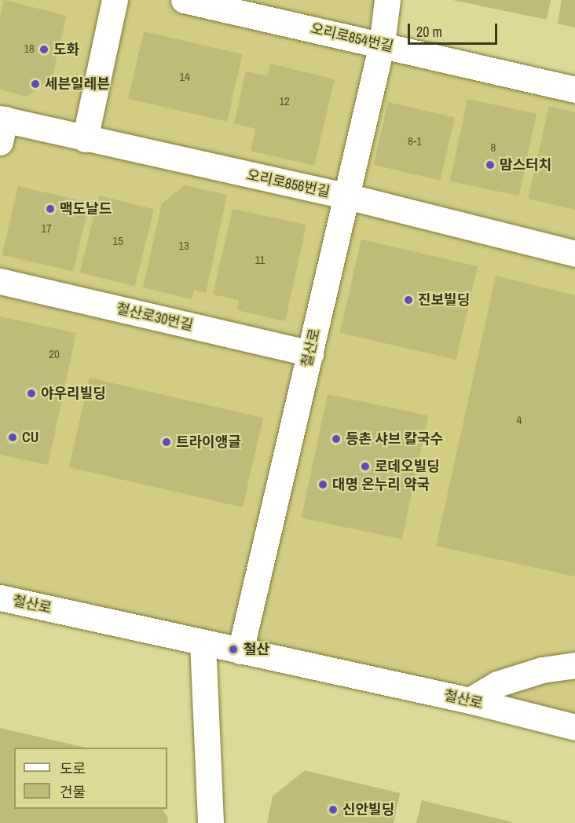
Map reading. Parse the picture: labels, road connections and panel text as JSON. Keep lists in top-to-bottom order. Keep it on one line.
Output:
{"streets":{"street":["오리로854번길","오리로856번길","철산로30번길","철산로"]},"crossings":[["오리로854번길","철산로"],["오리로856번길","철산로"],["철산로30번길","철산로"]],"places":["도화","세븐일레븐","맘스터치","맥도날드","진보빌딩","야우리빌딩","CU","등촌 샤브 칼국수","트라이앵글","로데오빌딩","대명 온누리 약국","철산","신안빌딩"],"house_numbers":["18","14","12","8-1","8","17","15","13","11","20","4"],"legend":["도로","건물"],"scale_bar":"20 m"}
